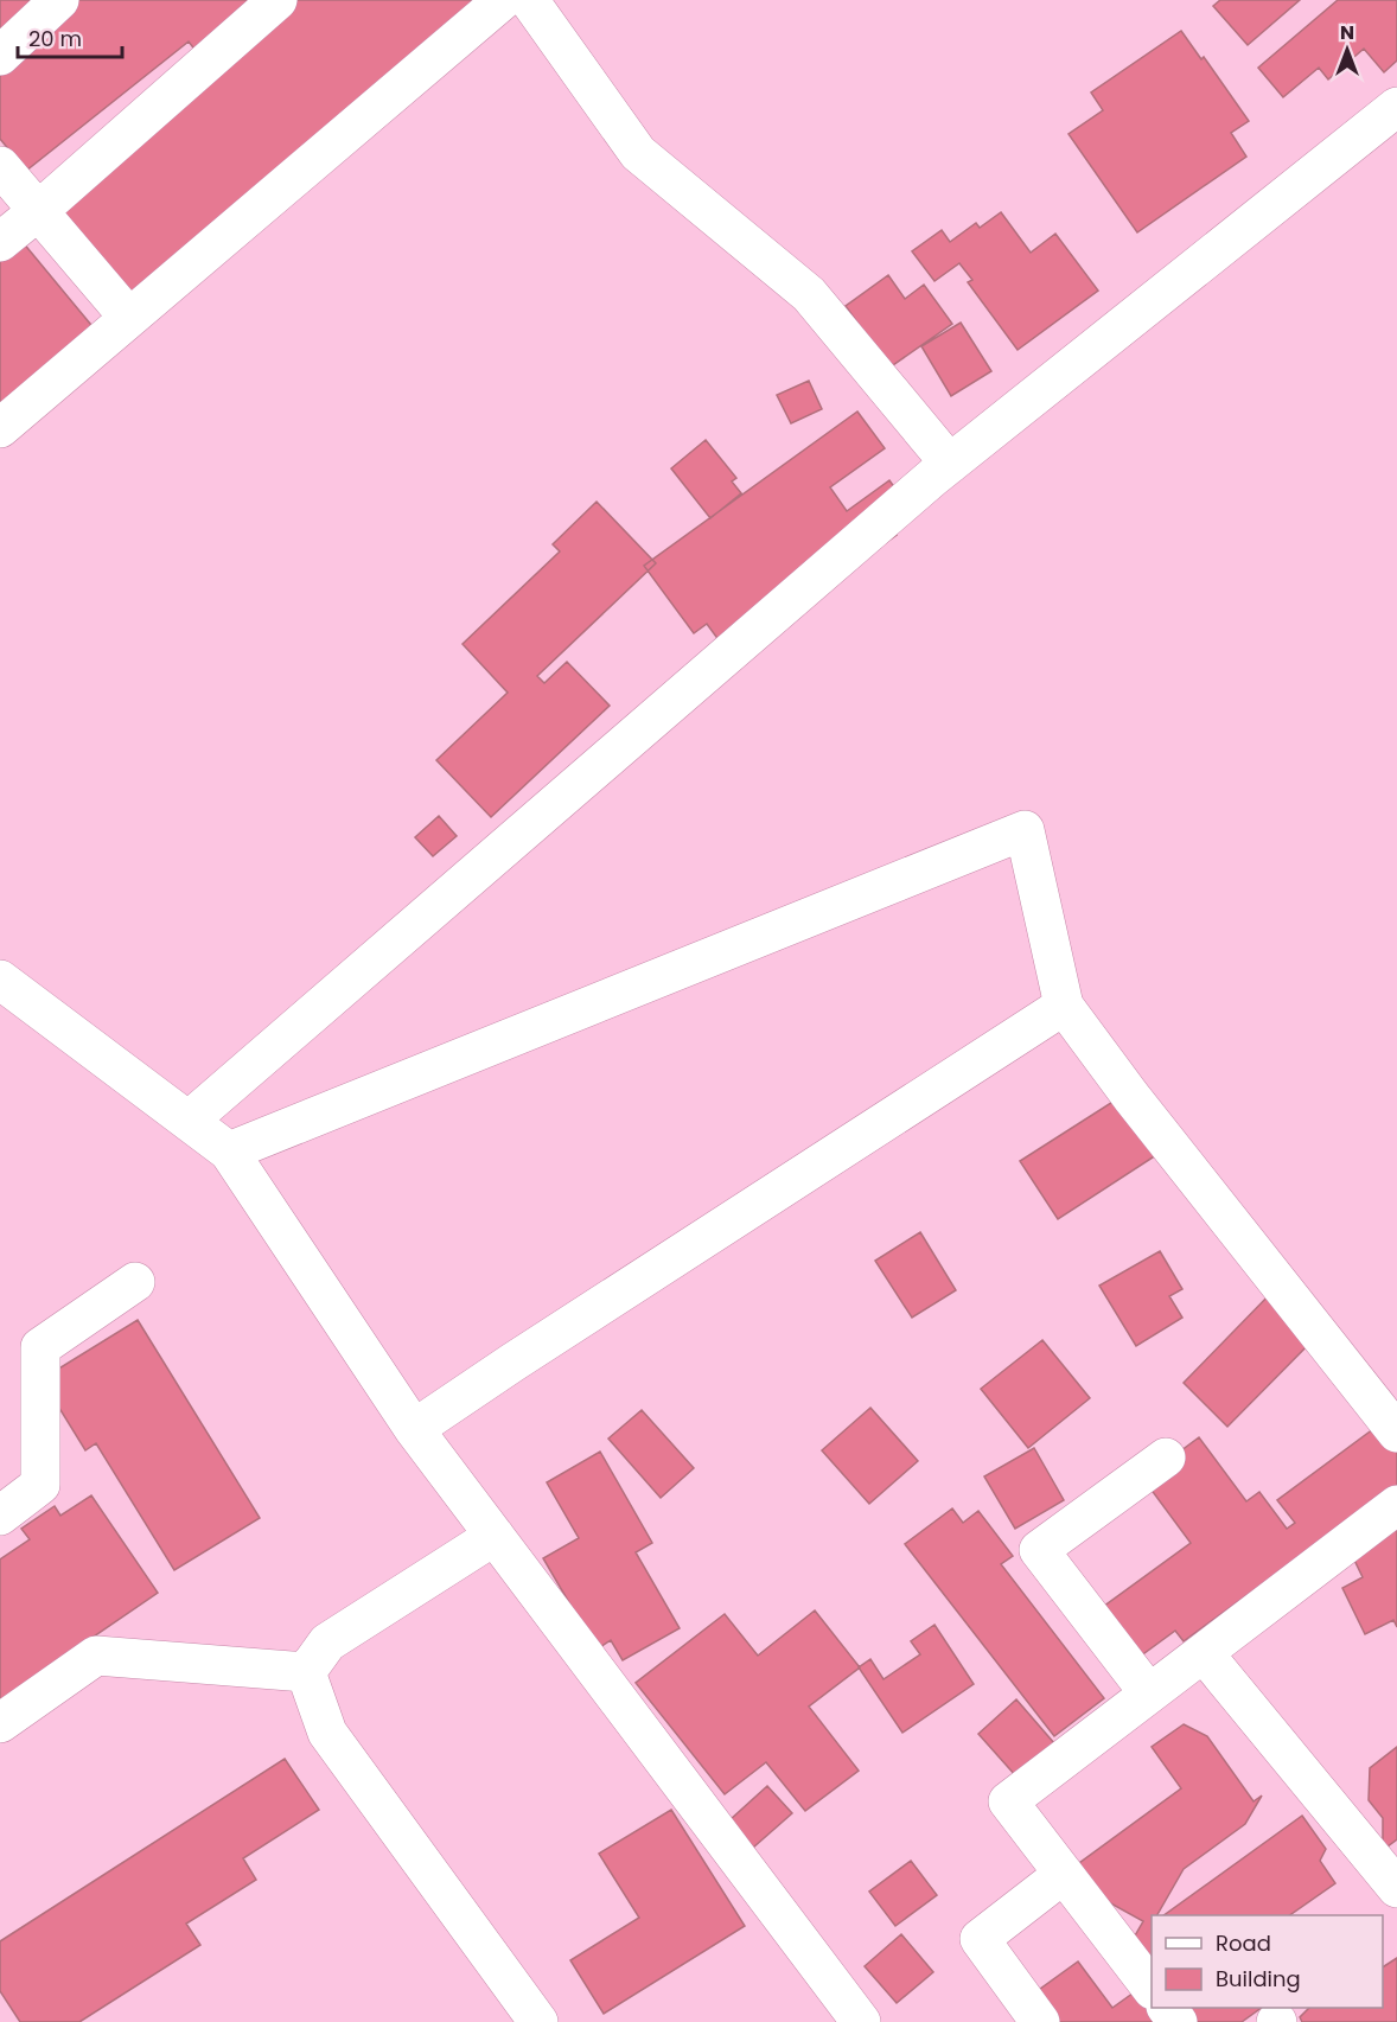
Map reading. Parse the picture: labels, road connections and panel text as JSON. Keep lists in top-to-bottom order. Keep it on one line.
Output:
{"legend":["Road","Building"],"scale_bar":"20 m","north":"top"}
